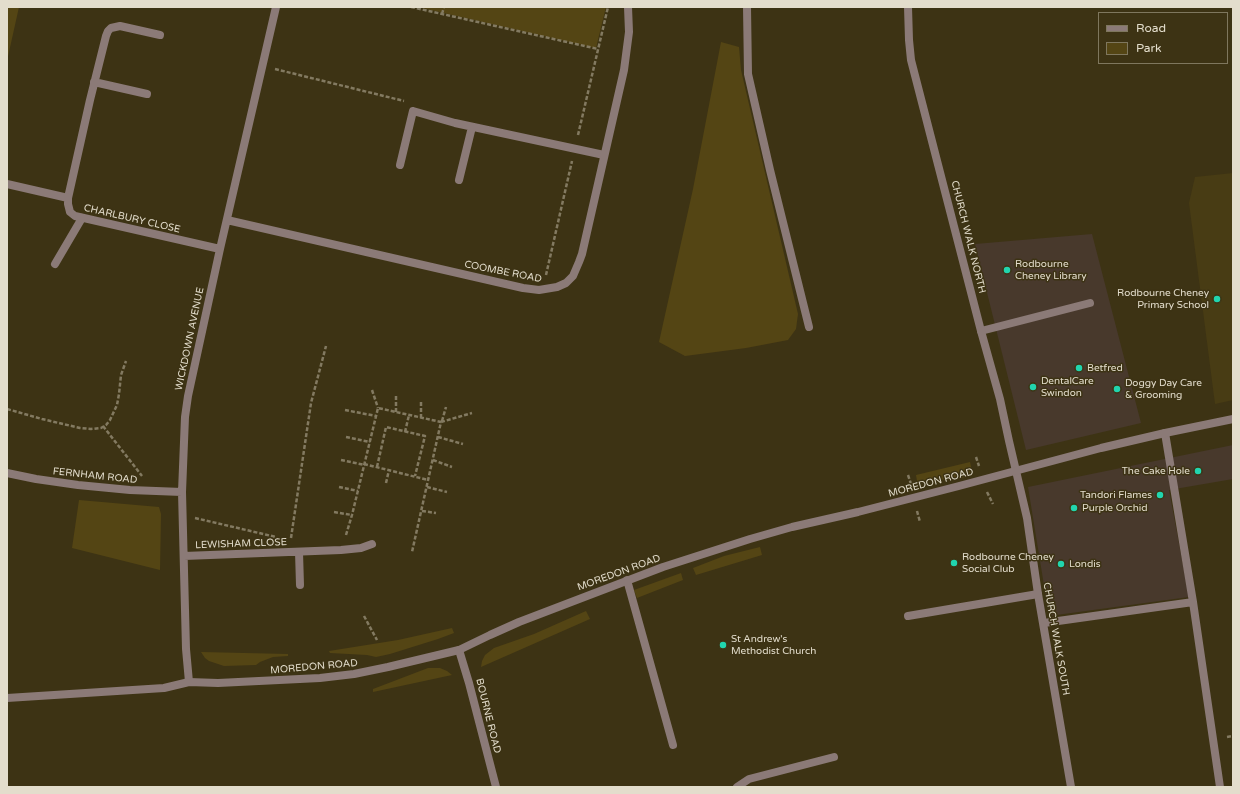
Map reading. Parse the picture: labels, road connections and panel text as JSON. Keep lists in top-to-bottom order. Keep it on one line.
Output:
{"streets":{"street":["CHARLBURY CLOSE","CHURCH WALK NORTH","COOMBE ROAD","WICKDOWN AVENUE","FERNHAM ROAD","MOREDON ROAD","LEWISHAM CLOSE","CHURCH WALK SOUTH","BOURNE ROAD"]},"crossings":[["CHARLBURY CLOSE","WICKDOWN AVENUE"],["CHURCH WALK NORTH","MOREDON ROAD"],["CHURCH WALK NORTH","CHURCH WALK SOUTH"],["COOMBE ROAD","WICKDOWN AVENUE"],["WICKDOWN AVENUE","FERNHAM ROAD"],["WICKDOWN AVENUE","MOREDON ROAD"],["WICKDOWN AVENUE","LEWISHAM CLOSE"],["MOREDON ROAD","CHURCH WALK SOUTH"],["MOREDON ROAD","BOURNE ROAD"]],"places":["Rodbourne Cheney Library","Rodbourne Cheney Primary School","Betfred","DentalCare Swindon","Doggy Day Care & Grooming","The Cake Hole","Tandori Flames","Purple Orchid","Rodbourne Cheney Social Club","Londis","St Andrew's Methodist Church"],"legend":["Road","Park"]}
